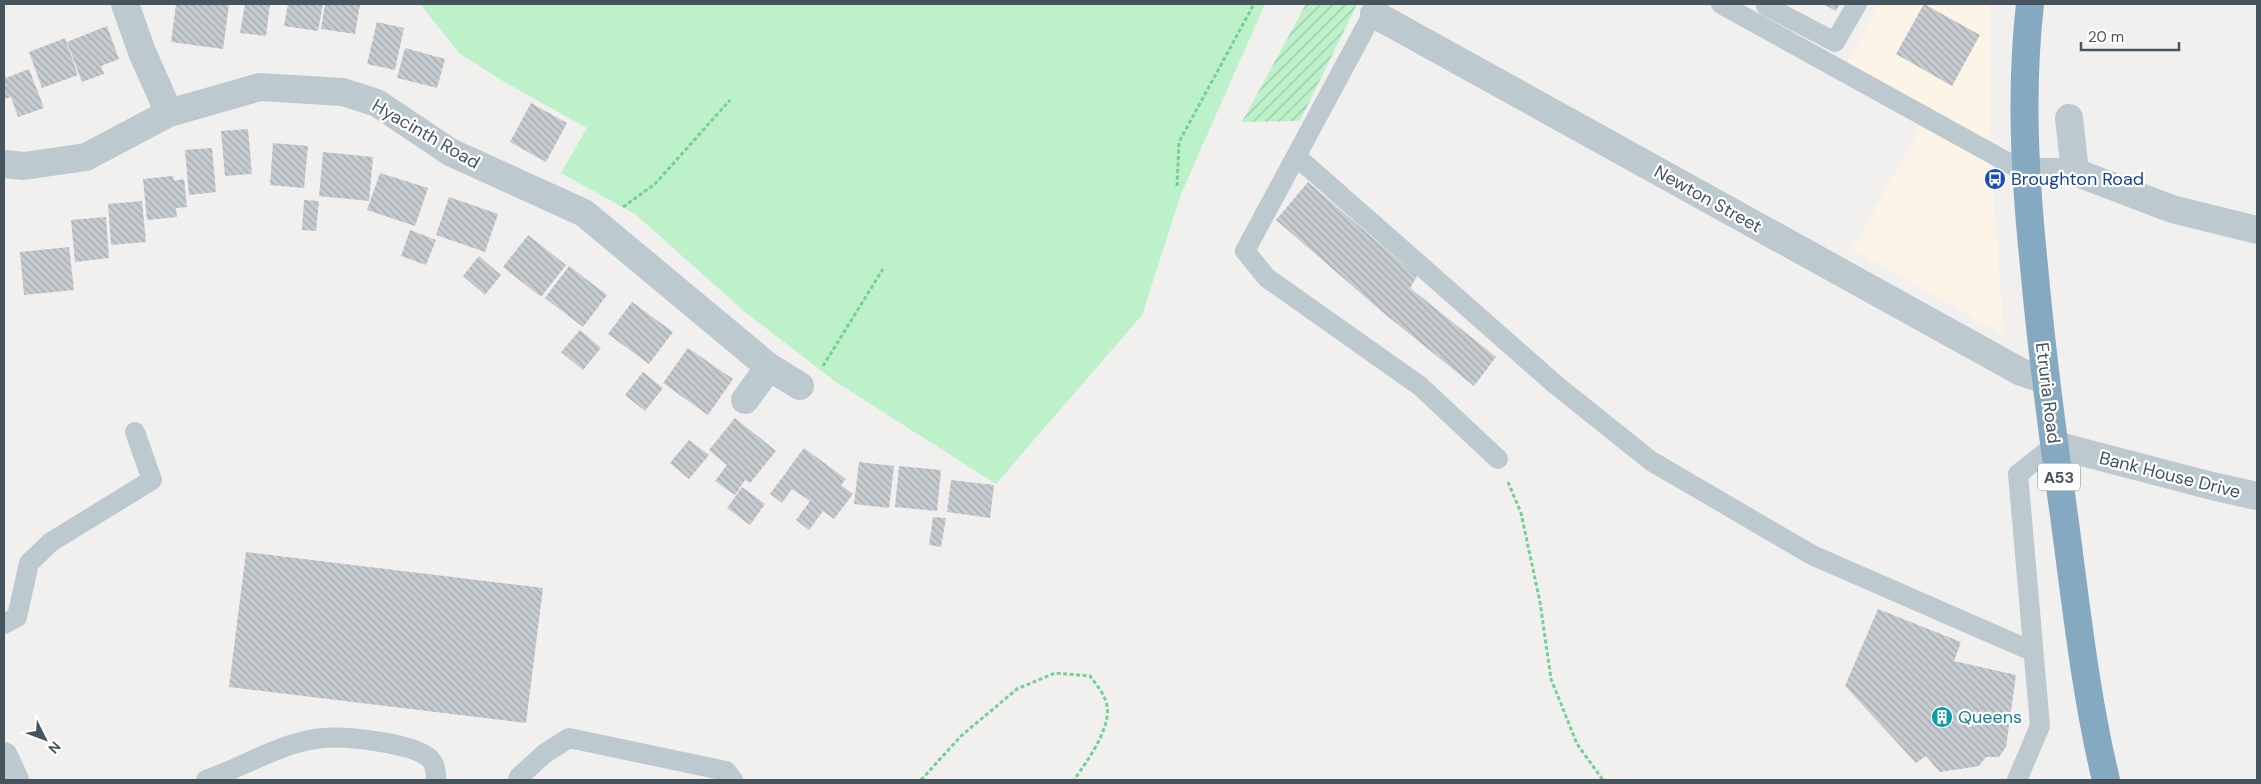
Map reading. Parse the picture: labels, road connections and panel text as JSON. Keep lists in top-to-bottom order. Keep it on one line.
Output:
{"streets":{"highway":["Etruria Road","A53"],"street":["Hyacinth Road","Newton Street","Bank House Drive"]},"crossings":[["Newton Street","Etruria Road"],["Etruria Road","Bank House Drive"]],"places":{"bus stop":["Broughton Road"],"building":["Queens"]},"scale_bar":"20 m","north":"bottom right"}
